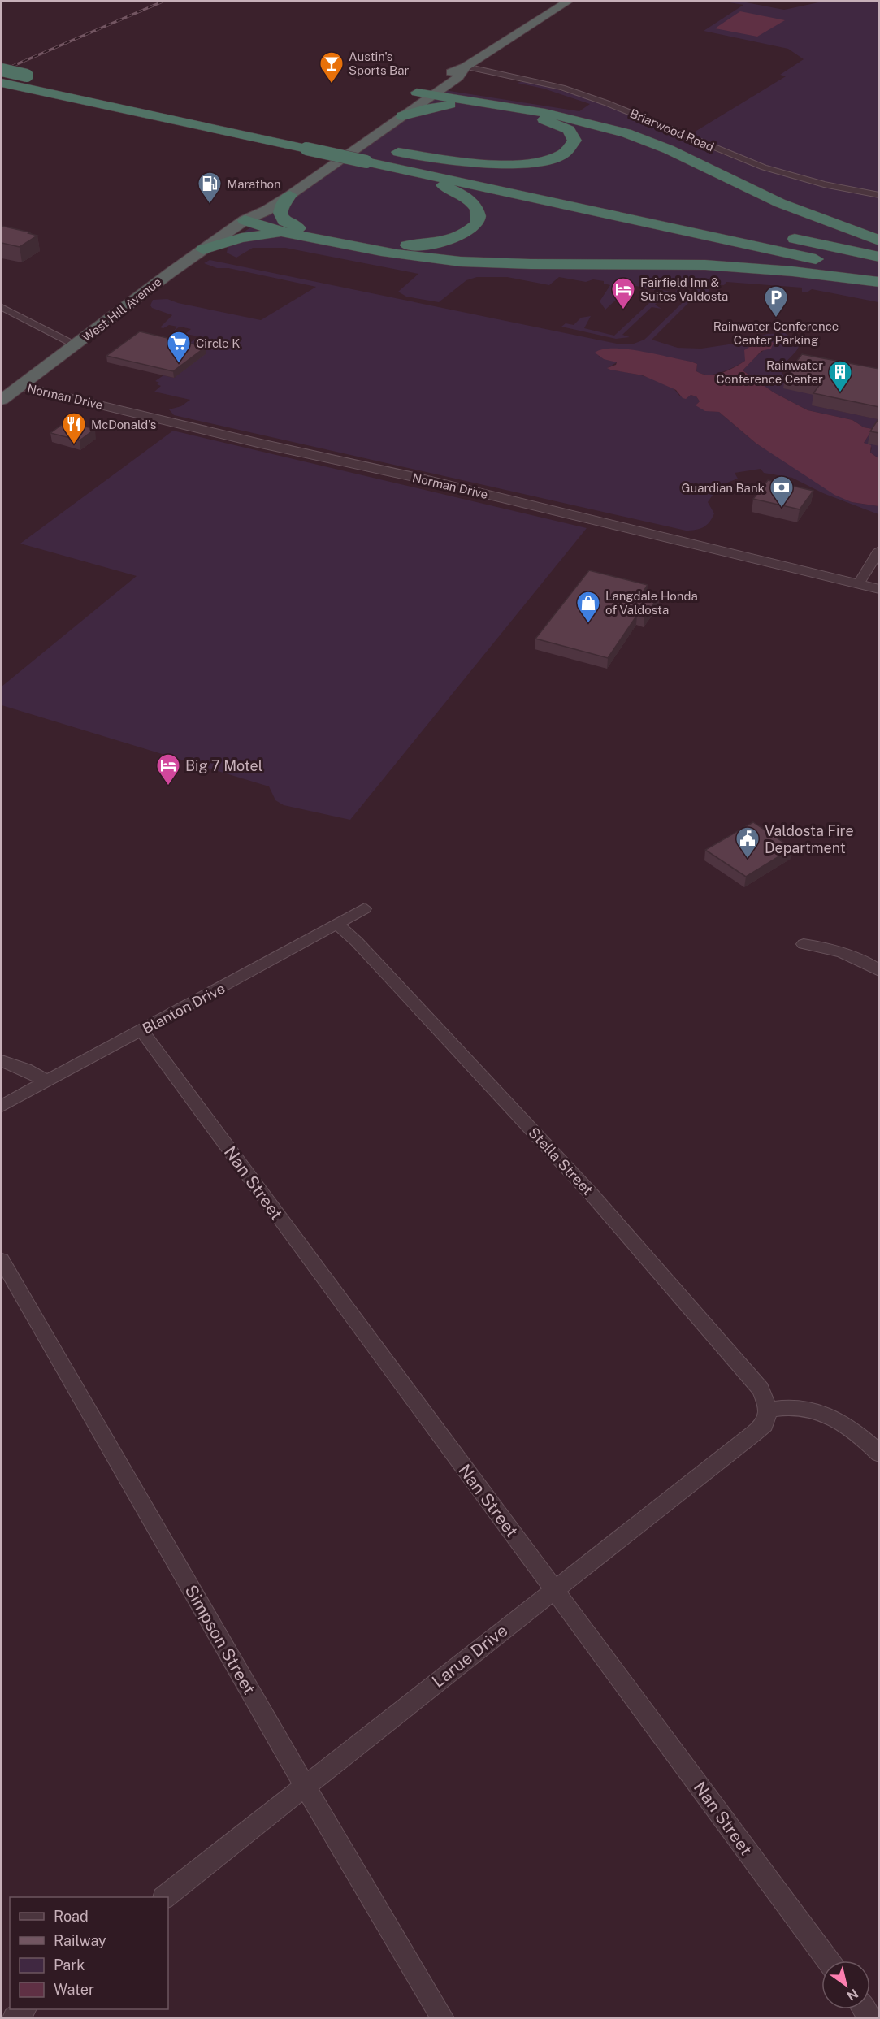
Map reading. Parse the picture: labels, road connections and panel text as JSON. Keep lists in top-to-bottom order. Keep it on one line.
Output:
{"streets":{"highway":["West Hill Avenue"],"street":["Briarwood Road","Norman Drive","Blanton Drive","Stella Street","Nan Street","Simpson Street","Larue Drive"]},"crossings":[["Briarwood Road","West Hill Avenue"],["West Hill Avenue","Norman Drive"],["Blanton Drive","Stella Street"],["Blanton Drive","Nan Street"],["Stella Street","Larue Drive"],["Nan Street","Larue Drive"],["Simpson Street","Larue Drive"]],"places":{"bar":["Austin's Sports Bar"],"fuel station":["Marathon"],"hotel":["Fairfield Inn & Suites Valdosta","Big 7 Motel"],"parking":["Rainwater Conference Center Parking"],"supermarket":["Circle K"],"building":["Rainwater Conference Center"],"restaurant":["McDonald's"],"bank":["Guardian Bank"],"shop":["Langdale Honda of Valdosta"],"public building":["Valdosta Fire Department"]},"legend":["Road","Railway","Park","Water"],"north":"bottom right"}
